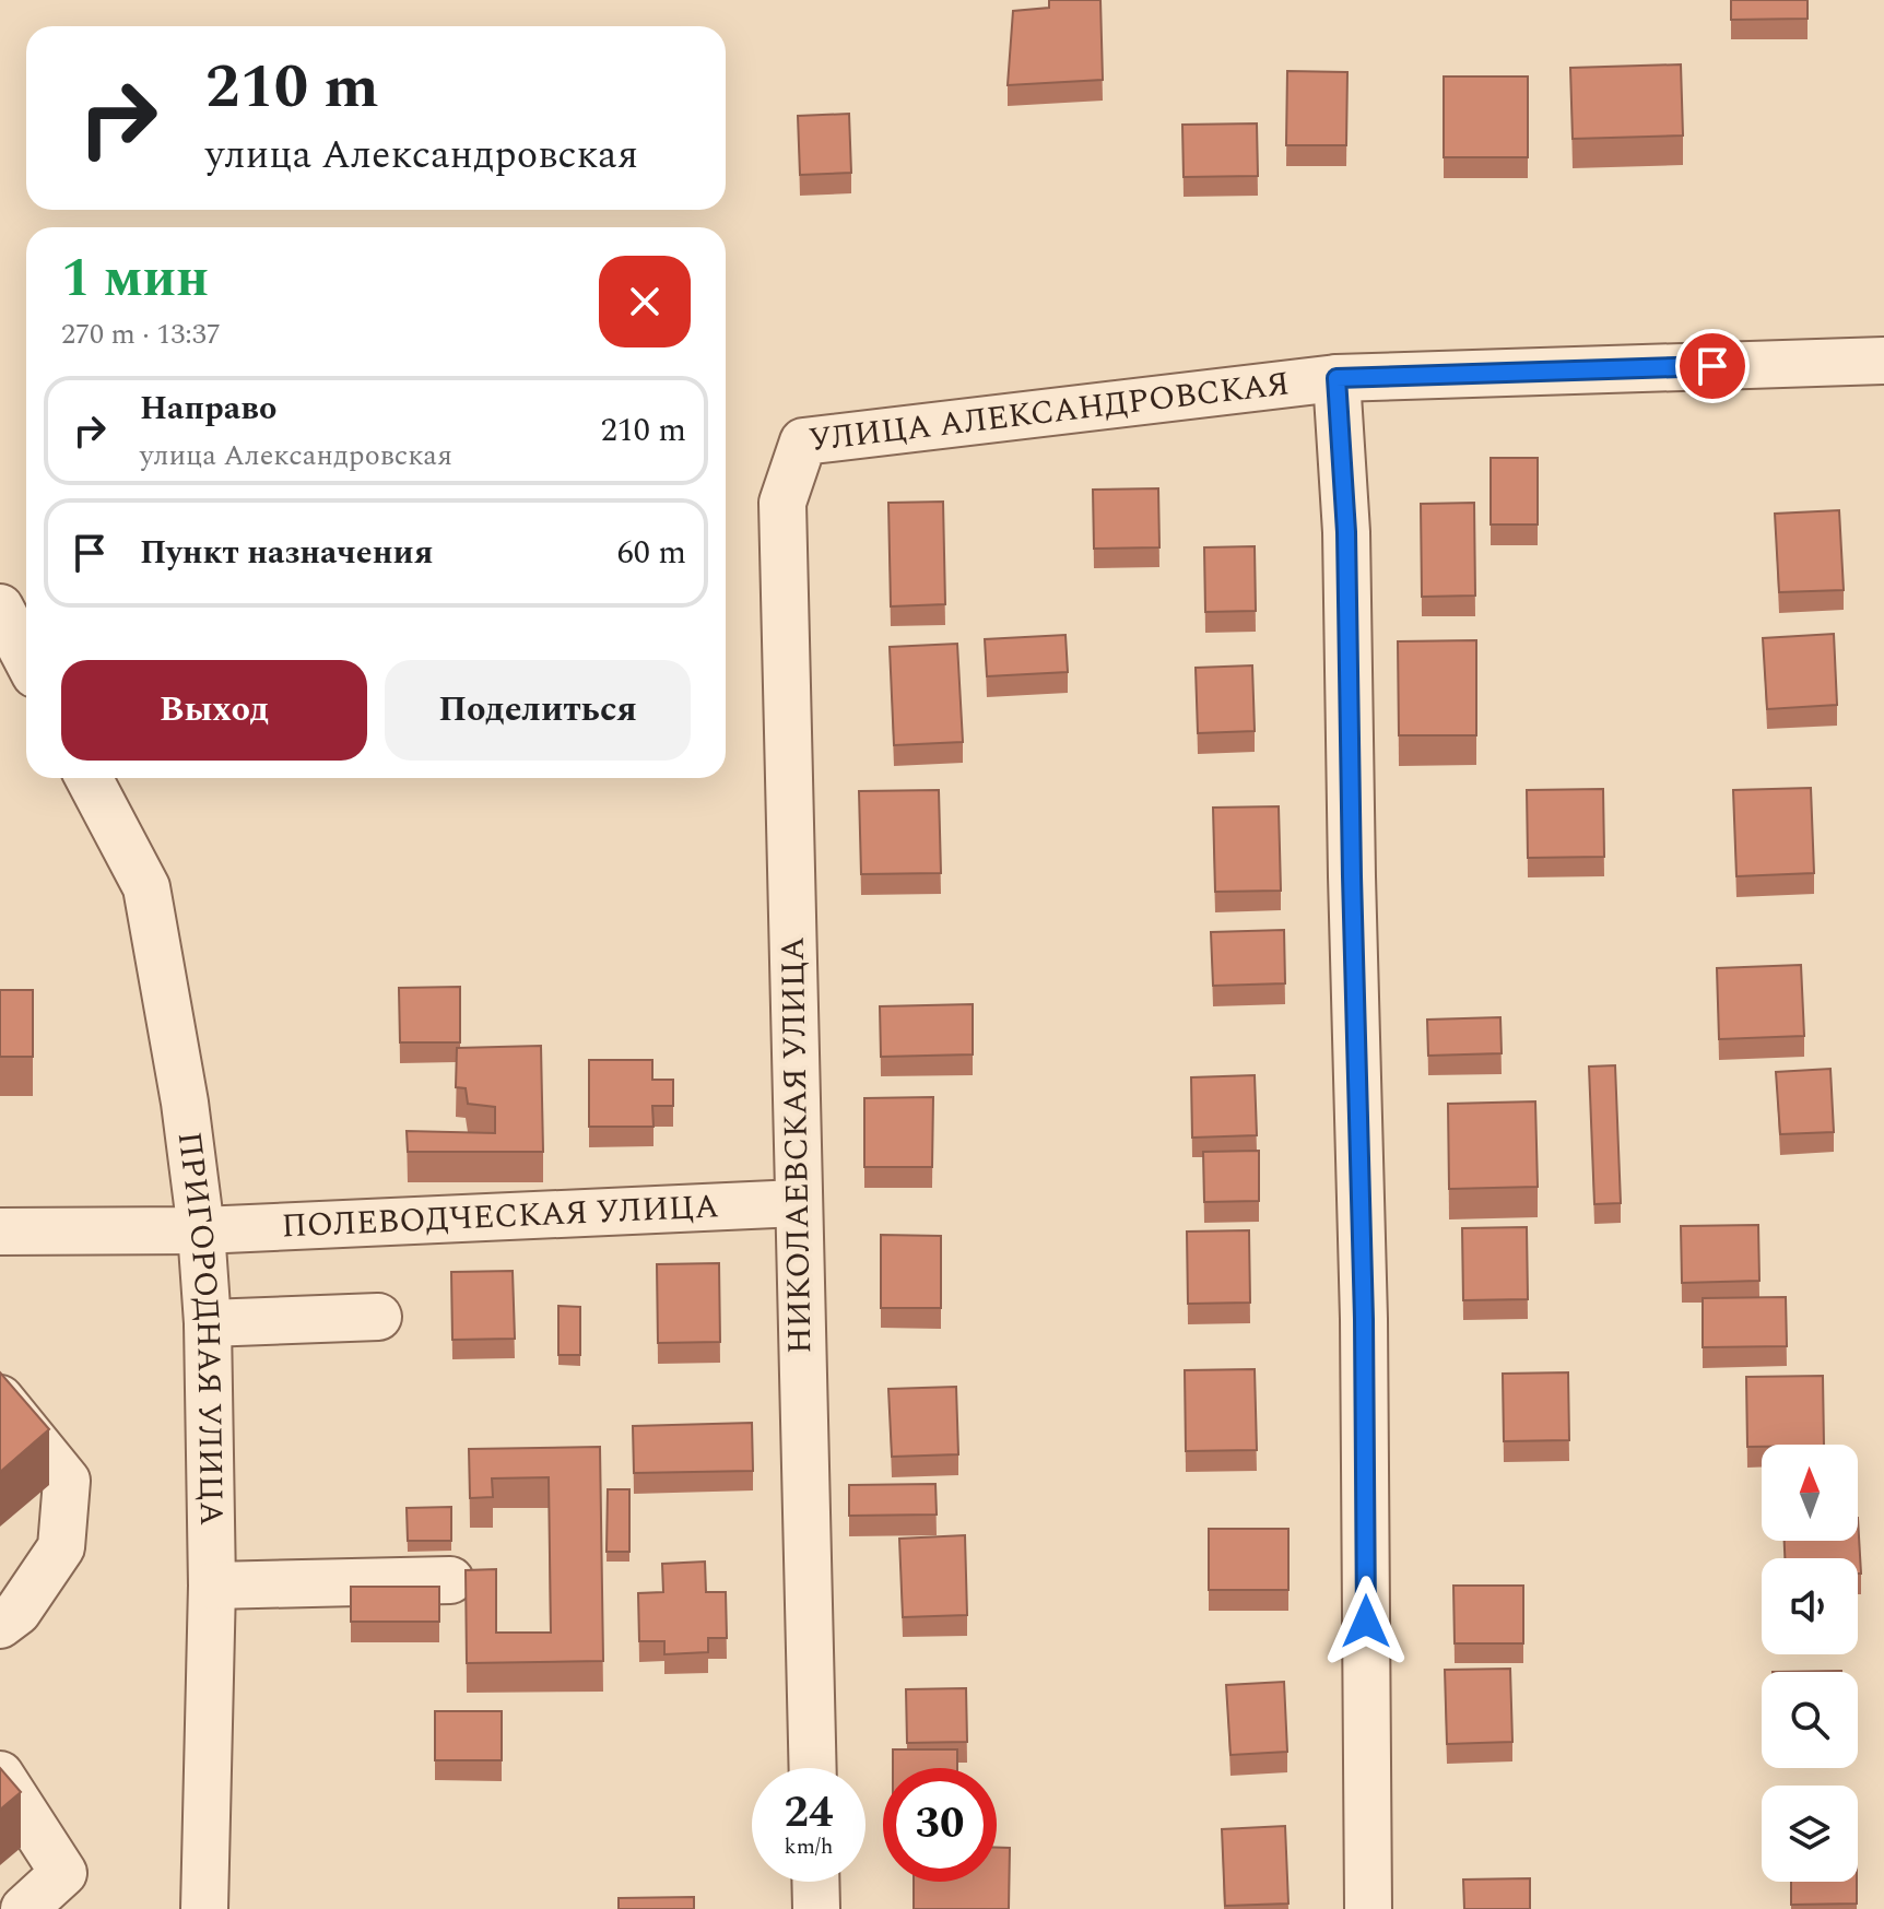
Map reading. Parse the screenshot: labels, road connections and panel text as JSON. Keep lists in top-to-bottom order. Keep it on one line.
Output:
{"streets":{"street":["УЛИЦА АЛЕКСАНДРОВСКАЯ","НИКОЛАЕВСКАЯ УЛИЦА","ПОЛЕВОДЧЕСКАЯ УЛИЦА","ПРИГОРОДНАЯ УЛИЦА"]},"crossings":[["УЛИЦА АЛЕКСАНДРОВСКАЯ","НИКОЛАЕВСКАЯ УЛИЦА"],["НИКОЛАЕВСКАЯ УЛИЦА","ПОЛЕВОДЧЕСКАЯ УЛИЦА"],["ПОЛЕВОДЧЕСКАЯ УЛИЦА","ПРИГОРОДНАЯ УЛИЦА"]],"north":"top","page":{"turn":["210 m","улица Александровская"],"heading":["1 мин","270 m · 13:37"],"list":[{"name":"Направо","note":"улица Александровская","value":"210 m"},{"name":"Пункт назначения","value":"60 m"}],"buttons":["Выход","Поделиться"],"speed":"24 km/h","limit":"30"}}
